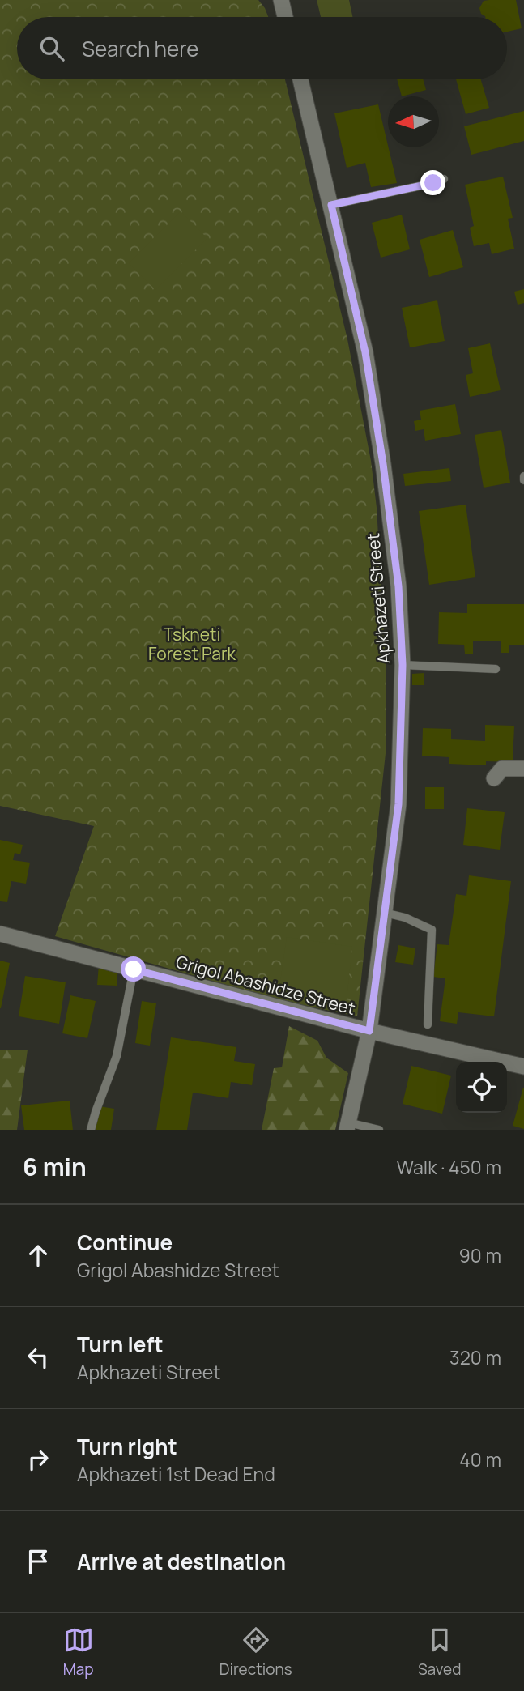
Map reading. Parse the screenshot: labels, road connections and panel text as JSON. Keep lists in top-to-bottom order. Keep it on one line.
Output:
{"streets":{"street":["Apkhazeti Street","Grigol Abashidze Street"]},"crossings":[["Apkhazeti Street","Grigol Abashidze Street"]],"parks":["Tskneti Forest Park"],"north":"left","page":{"search":"Search here","heading":["6 min","Walk · 450 m"],"list":[["Continue","Grigol Abashidze Street","90 m"],["Turn left","Apkhazeti Street","320 m"],["Turn right","Apkhazeti 1st Dead End","40 m"],"Arrive at destination"],"nav":["Map","Directions","Saved"]}}
